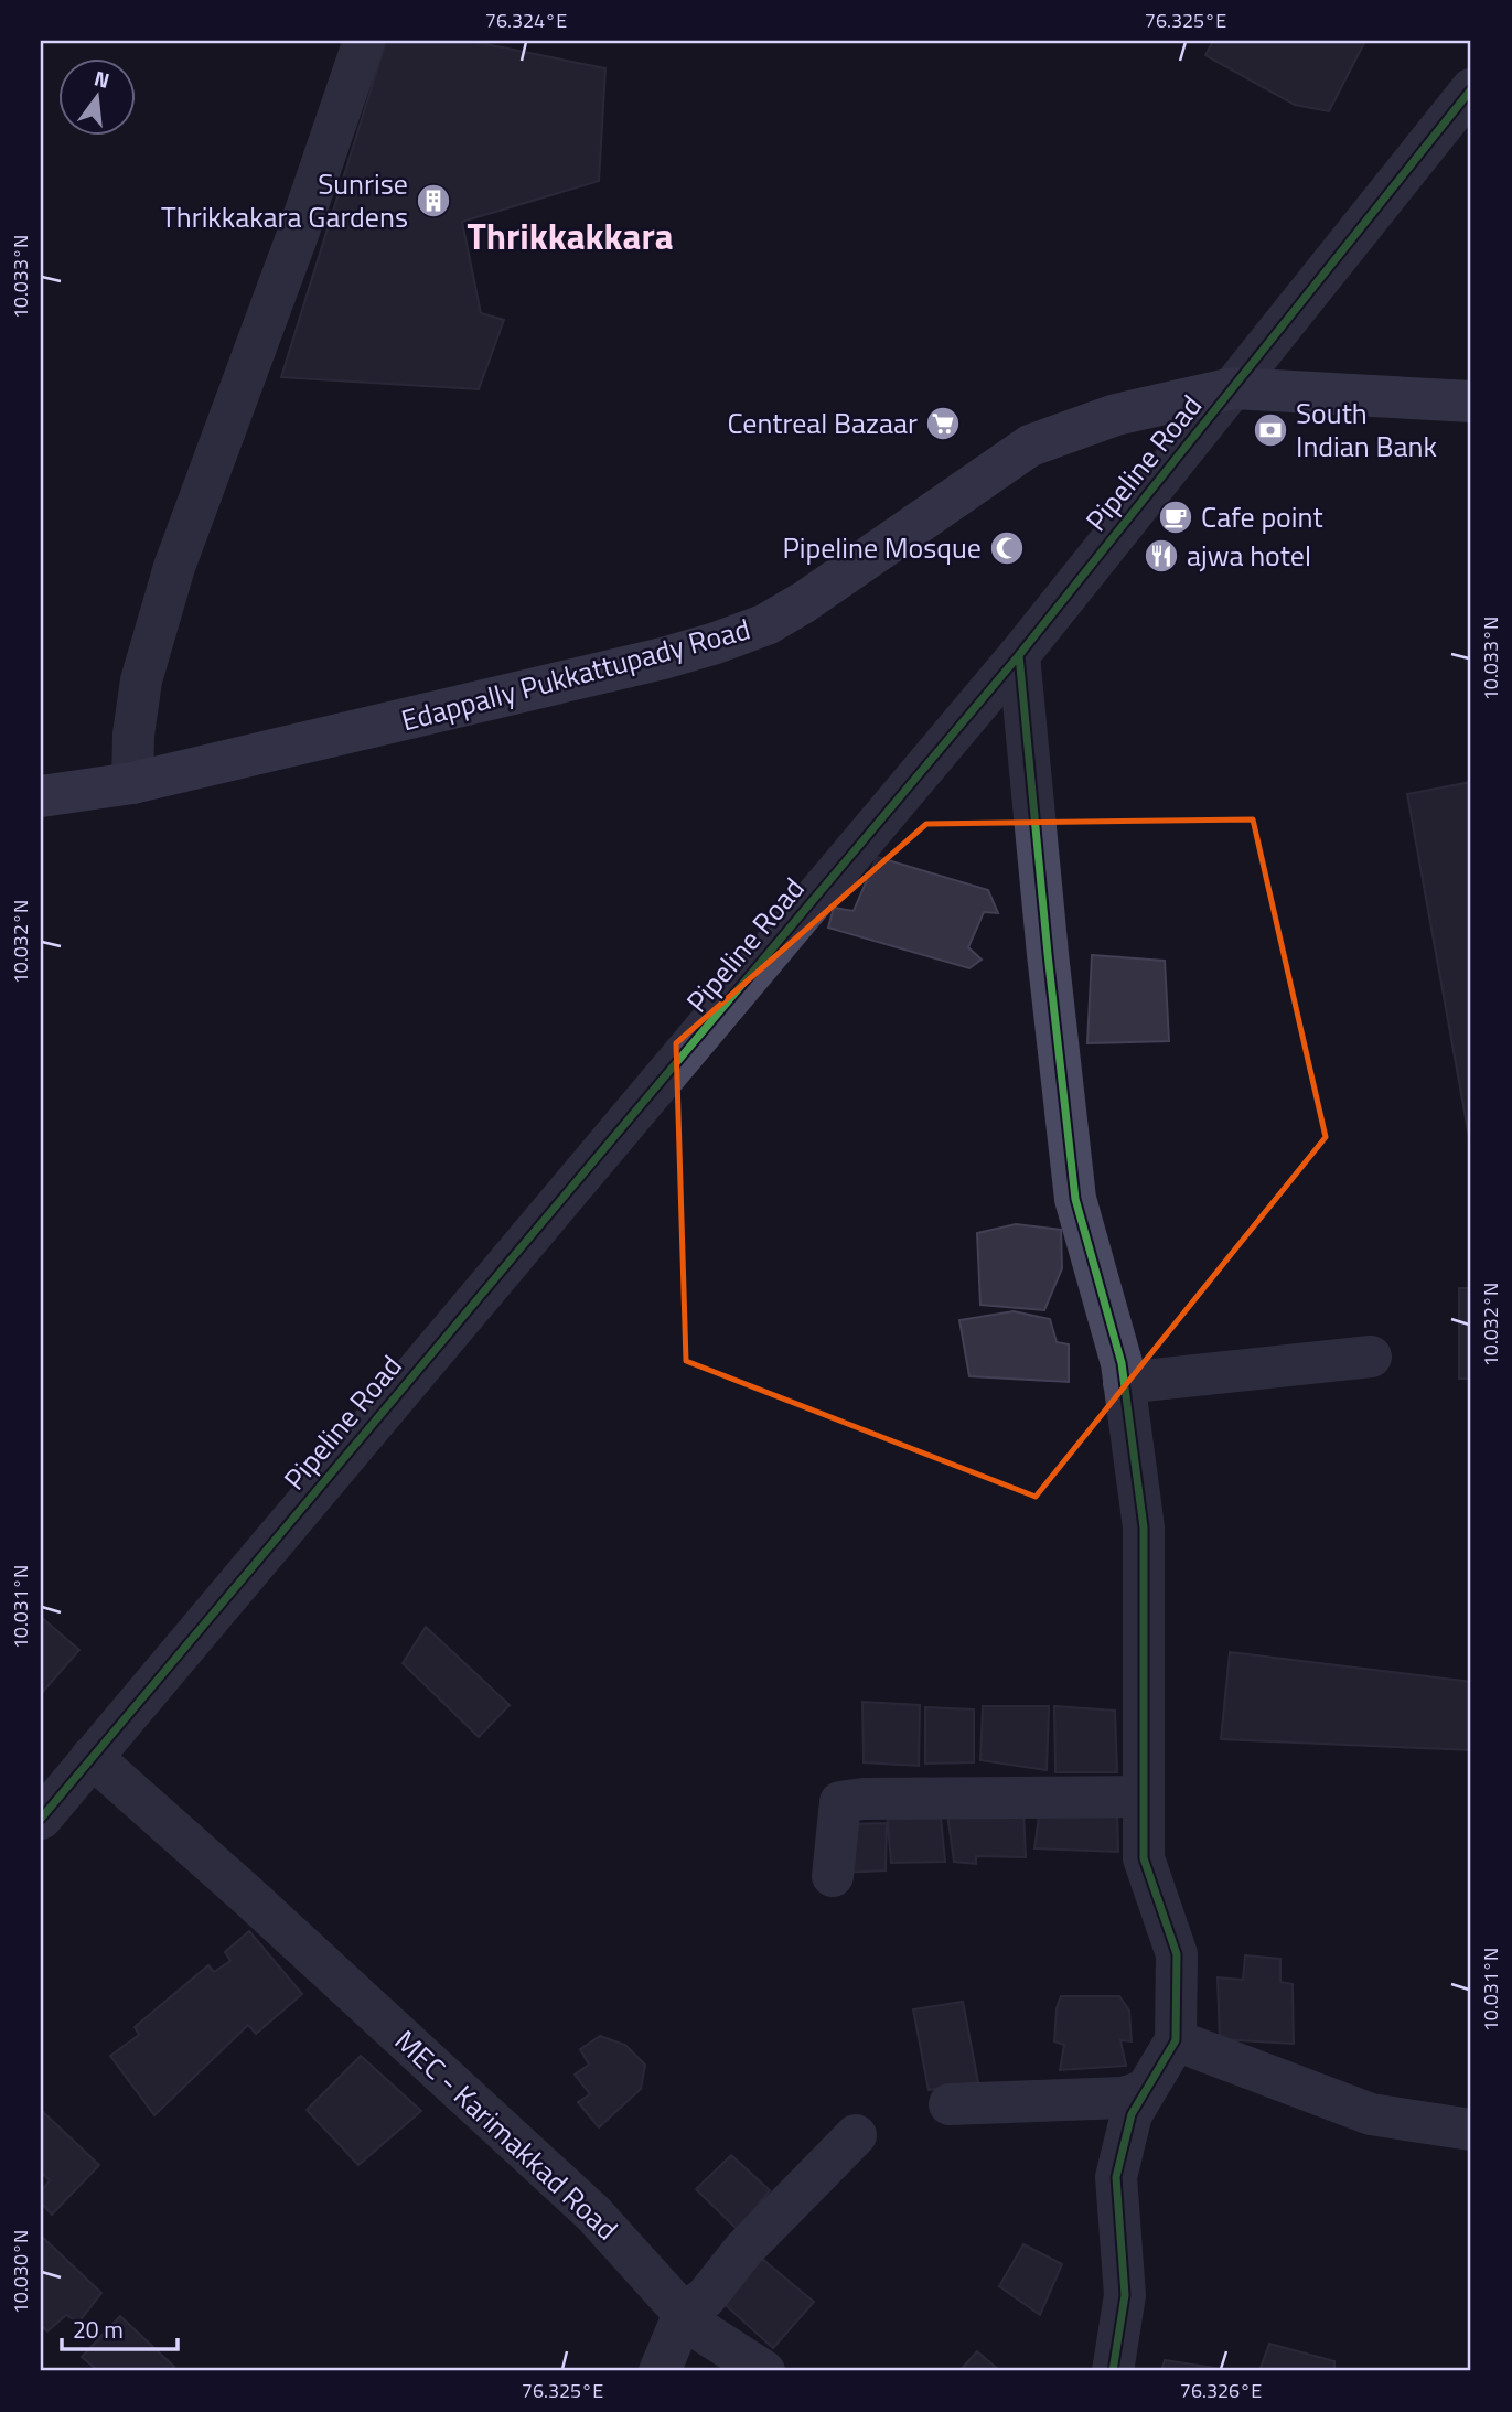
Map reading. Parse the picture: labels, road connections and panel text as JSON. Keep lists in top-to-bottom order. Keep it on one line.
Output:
{"streets":{"main road":["Edappally Pukkattupady Road"],"street":["Pipeline Road","MEC - Karimakkad Road"]},"crossings":[["Pipeline Road","Edappally Pukkattupady Road"],["Pipeline Road","MEC - Karimakkad Road"]],"districts":["Thrikkakkara"],"places":{"building":["Sunrise Thrikkakara Gardens"],"supermarket":["Centreal Bazaar"],"bank":["South Indian Bank"],"cafe":["Cafe point"],"mosque":["Pipeline Mosque"],"restaurant":["ajwa hotel"]},"scale_bar":"20 m","north":"top","coordinates":["76.324°E","76.325°E","10.033°N","10.032°N","10.031°N","10.030°N","76.326°E"]}
